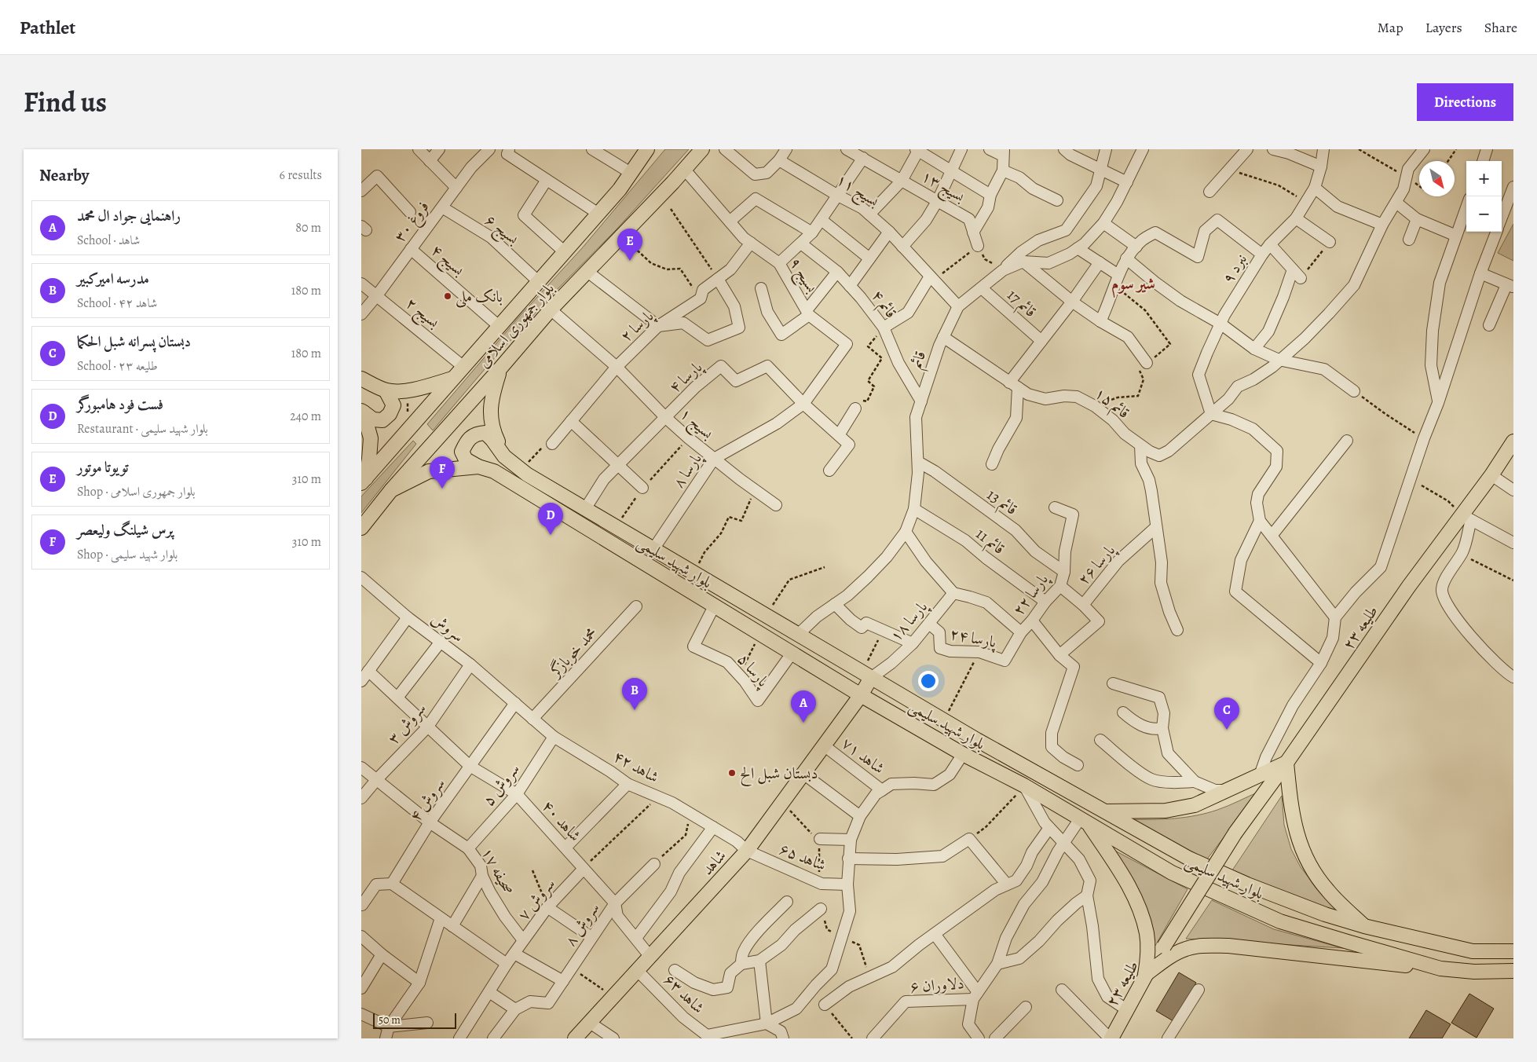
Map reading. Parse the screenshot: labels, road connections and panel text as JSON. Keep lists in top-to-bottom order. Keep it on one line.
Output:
{"streets":{"main road":["بلوار جمهوری اسلامی","بلوار شهید سلیمی","طلیعه ۲۳","شاهد"],"street":["بسیج ۱۳","بسیج ۱۱","فروغ ۳۰","بسیج ۶","بسیج ۴","نبرد ۹","بسیج ۹","قائم 17","قائم ۴","بسیج ۲","پارسا ۲","قائم","پارسا ۴","قائم ۱۵","بسیج ۱","پارسا ۸","قائم 13","قائم 11","پارسا ۲۶","پارسا ۲۲","پارسا ۱۸","سروش","پارسا ۲۴","محمد خوبازگر","پارسا ۵","سروش ۳","شاهد ۷۱","شاهد ۴۲","سروش ۵","سروش ۴","شاهد ۴۰","شاهد ۶۵","صحیفه ۱۷","سروش ۷","سروش ۸","دلاوران ۶","شاهد ۶۳"]},"crossings":[["بسیج ۱۱","قائم"],["فروغ ۳۰","بسیج ۶"],["فروغ ۳۰","بسیج ۴"],["فروغ ۳۰","بسیج ۲"],["بسیج ۶","بلوار جمهوری اسلامی"],["بسیج ۴","بلوار جمهوری اسلامی"],["نبرد ۹","قائم ۱۵"],["بسیج ۹","بلوار جمهوری اسلامی"],["بسیج ۹","پارسا ۲"],["بسیج ۹","پارسا ۴"],["بسیج ۹","پارسا ۸"],["قائم 17","قائم"],["قائم ۴","قائم"],["بسیج ۲","بلوار جمهوری اسلامی"],["بلوار جمهوری اسلامی","بسیج ۱"],["بلوار جمهوری اسلامی","بلوار شهید سلیمی"],["پارسا ۲","بسیج ۱"],["قائم","قائم ۱۵"],["قائم","قائم 13"],["قائم","قائم 11"],["قائم","بلوار شهید سلیمی"],["پارسا ۴","بسیج ۱"],["پارسا ۴","پارسا ۸"],["پارسا ۴","بلوار شهید سلیمی"],["بسیج ۱","پارسا ۸"],["پارسا ۸","بلوار شهید سلیمی"],["قائم 13","پارسا ۲۲"],["قائم 11","پارسا ۲۲"],["بلوار شهید سلیمی","پارسا ۱۸"],["بلوار شهید سلیمی","پارسا ۵"],["بلوار شهید سلیمی","شاهد ۷۱"],["بلوار شهید سلیمی","شاهد"],["پارسا ۲۲","پارسا ۲۴"],["پارسا ۱۸","پارسا ۲۴"],["پارسا ۱۸","شاهد"],["سروش","سروش ۳"],["سروش","شاهد ۴۲"],["سروش","سروش ۴"],["محمد خوبازگر","شاهد ۴۲"],["سروش ۳","شاهد ۴۰"],["سروش ۳","صحیفه ۱۷"],["شاهد ۷۱","شاهد"],["شاهد ۴۲","سروش ۵"],["شاهد ۴۲","سروش ۴"],["شاهد ۴۲","شاهد ۶۵"],["شاهد ۴۲","شاهد"],["سروش ۵","شاهد ۴۰"],["سروش ۵","صحیفه ۱۷"],["سروش ۴","شاهد ۴۰"],["سروش ۴","صحیفه ۱۷"],["شاهد ۴۰","شاهد"],["شاهد ۴۰","سروش ۷"],["شاهد ۴۰","سروش ۸"],["شاهد ۶۵","شاهد"],["شاهد","شاهد ۶۳"],["صحیفه ۱۷","سروش ۷"]],"districts":["شیر سوم"],"places":["بانک ملی","دبستان شبل الح"],"scale_bar":"50 m","north":"bottom right","page":{"header":"Pathlet","nav":["Map","Layers","Share"],"title":"Find us","buttons":"Directions","heading":["Nearby","6 results"],"map_buttons":["+","−"],"list":[{"mark":"A","name":"راهنمایی جواد ال محمد","note":"School · شاهد","value":"80 m"},{"mark":"B","name":"مدرسه امیرکبیر","note":"School · شاهد ۴۲","value":"180 m"},{"mark":"C","name":"دبستان پسرانه شبل الحکما","note":"School · طلیعه ۲۳","value":"180 m"},{"mark":"D","name":"فست فود هامبورگر","note":"Restaurant · بلوار شهید سلیمی","value":"240 m"},{"mark":"E","name":"تویوتا موتور","note":"Shop · بلوار جمهوری اسلامی","value":"310 m"},{"mark":"F","name":"پرس شیلنگ ولیعصر","note":"Shop · بلوار شهید سلیمی","value":"310 m"}],"pins":["E","F","D","B","A","C"],"scale":"50 m"}}
